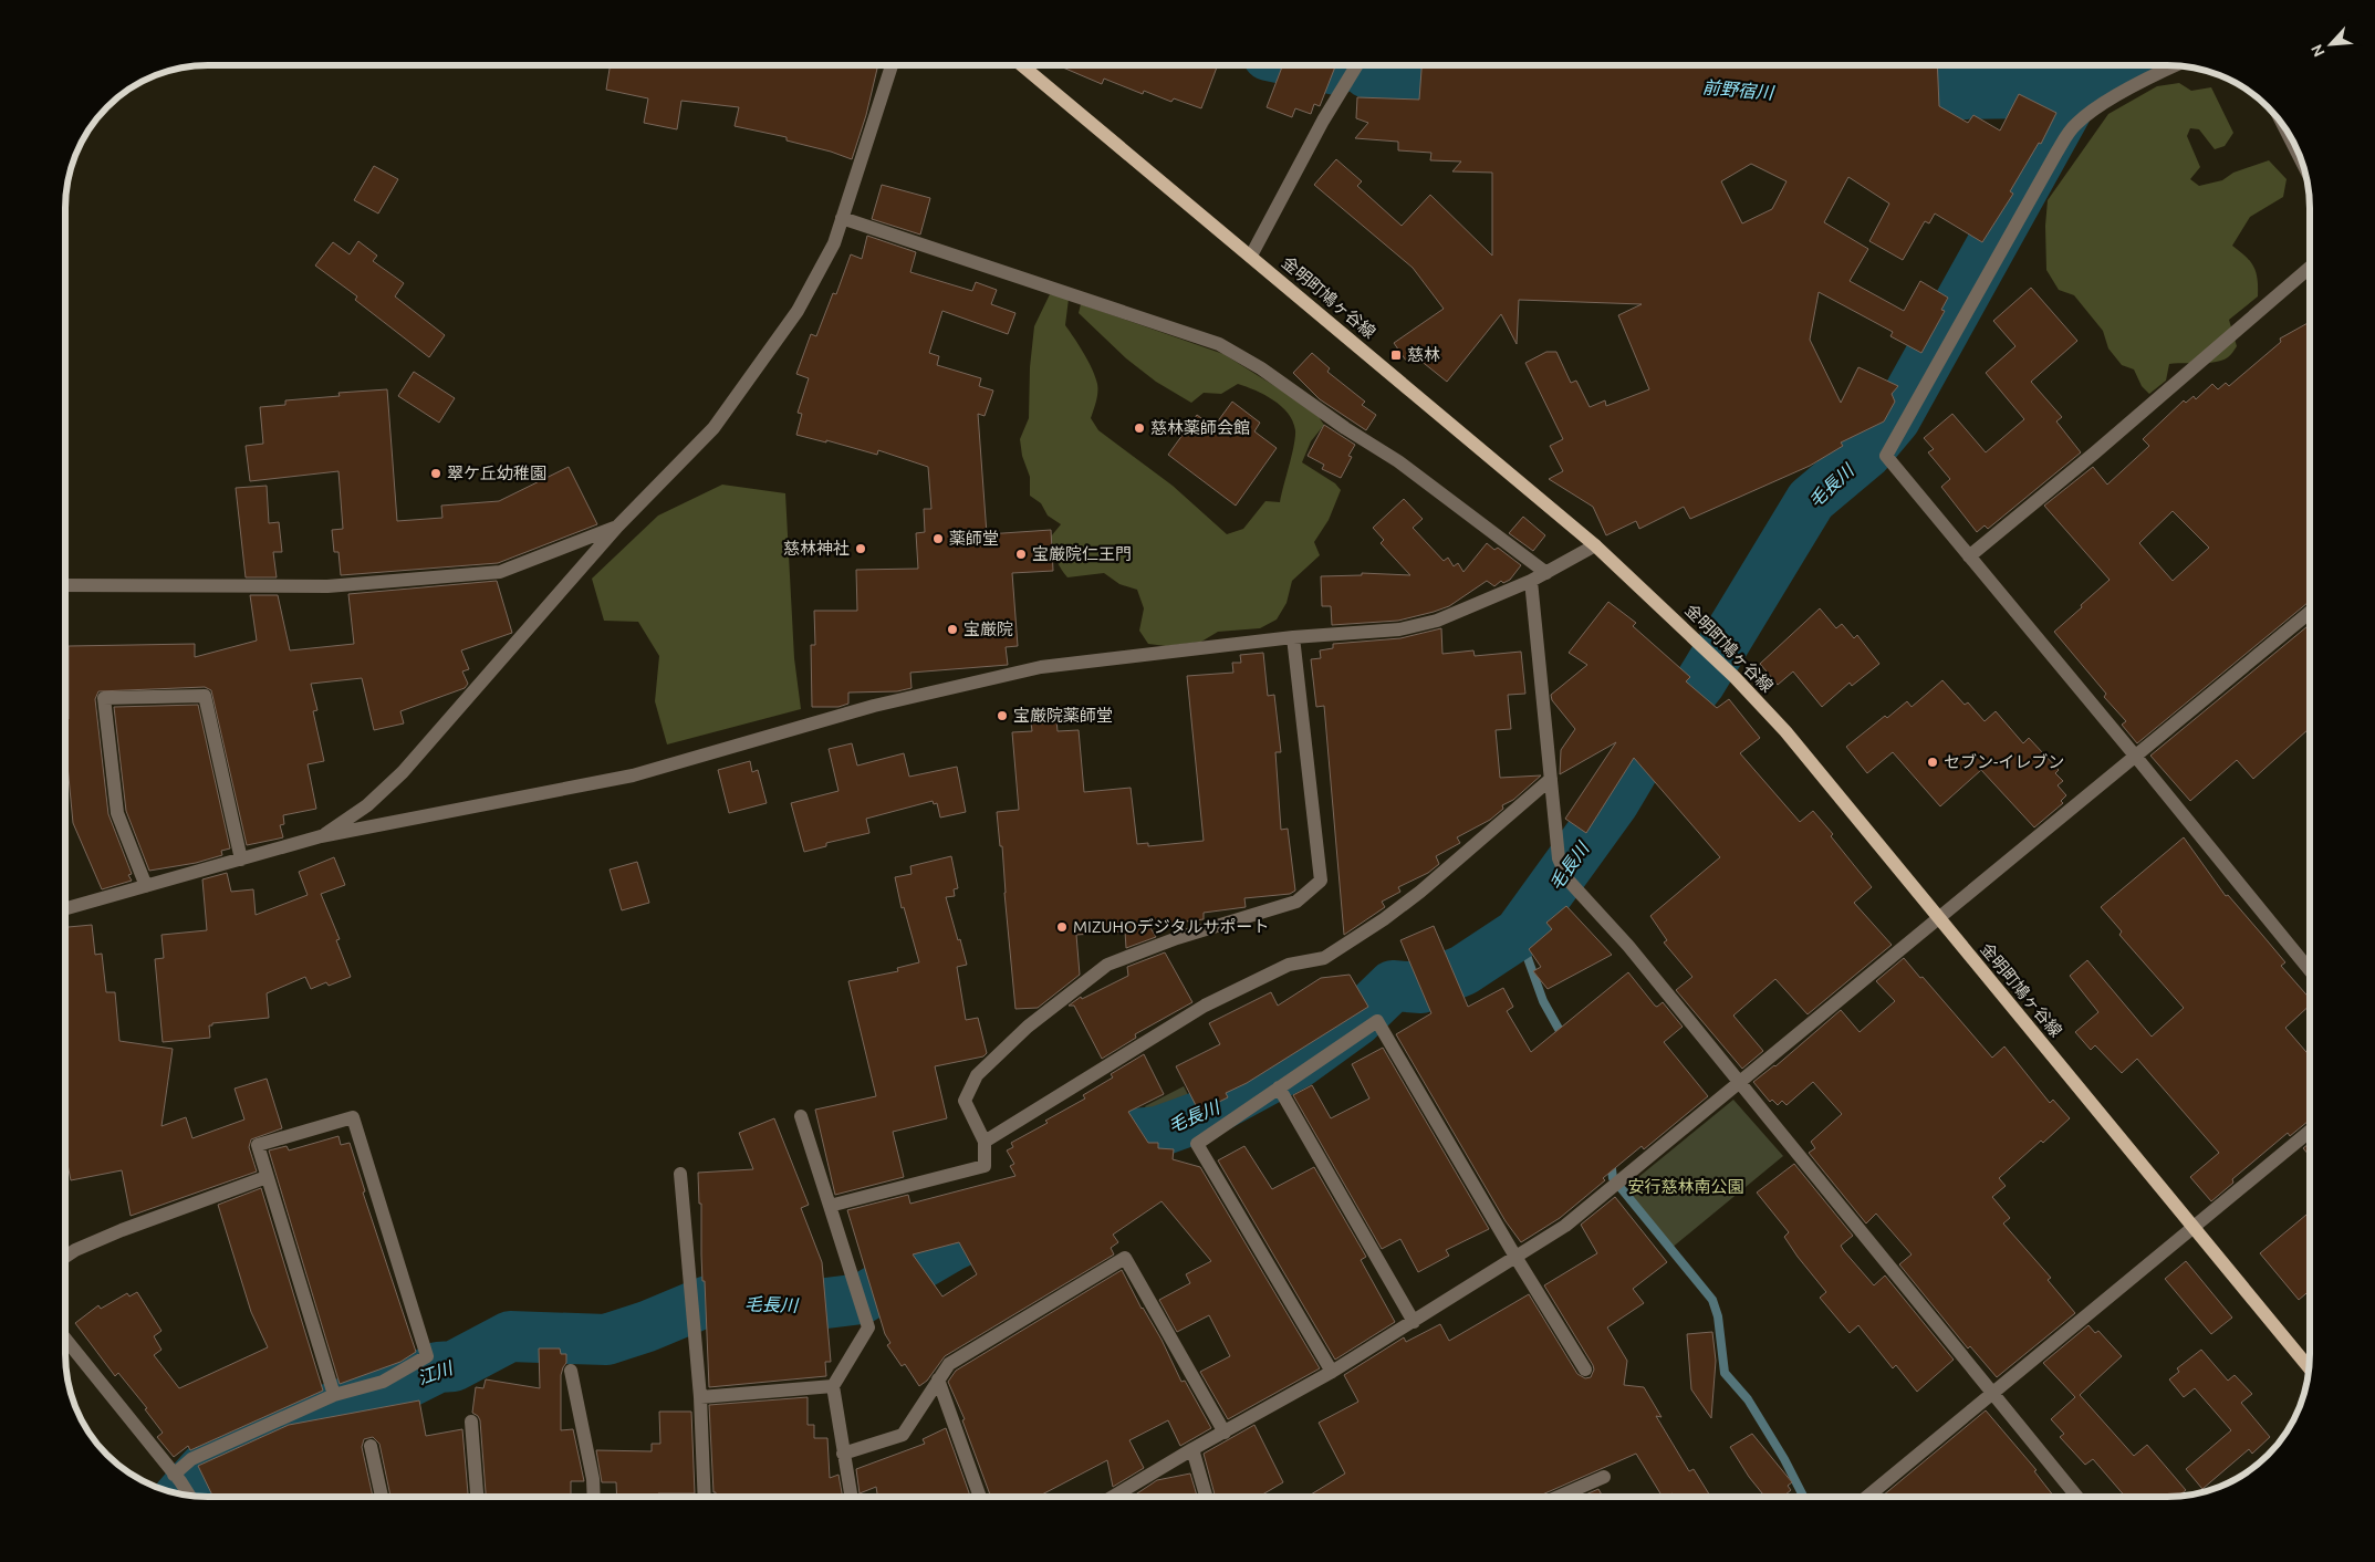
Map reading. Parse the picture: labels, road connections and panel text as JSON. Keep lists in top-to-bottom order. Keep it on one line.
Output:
{"streets":{"main road":["金明町鳩ヶ谷線"]},"water":["前野宿川","毛長川","江川"],"parks":["安行慈林南公園"],"places":{"transit":["慈林"],"other":["慈林薬師会館","翠ケ丘幼稚園","薬師堂","慈林神社","宝厳院仁王門","宝厳院","宝厳院薬師堂","セブン-イレブン","MIZUHOデジタルサポート"]},"north":"bottom left"}
